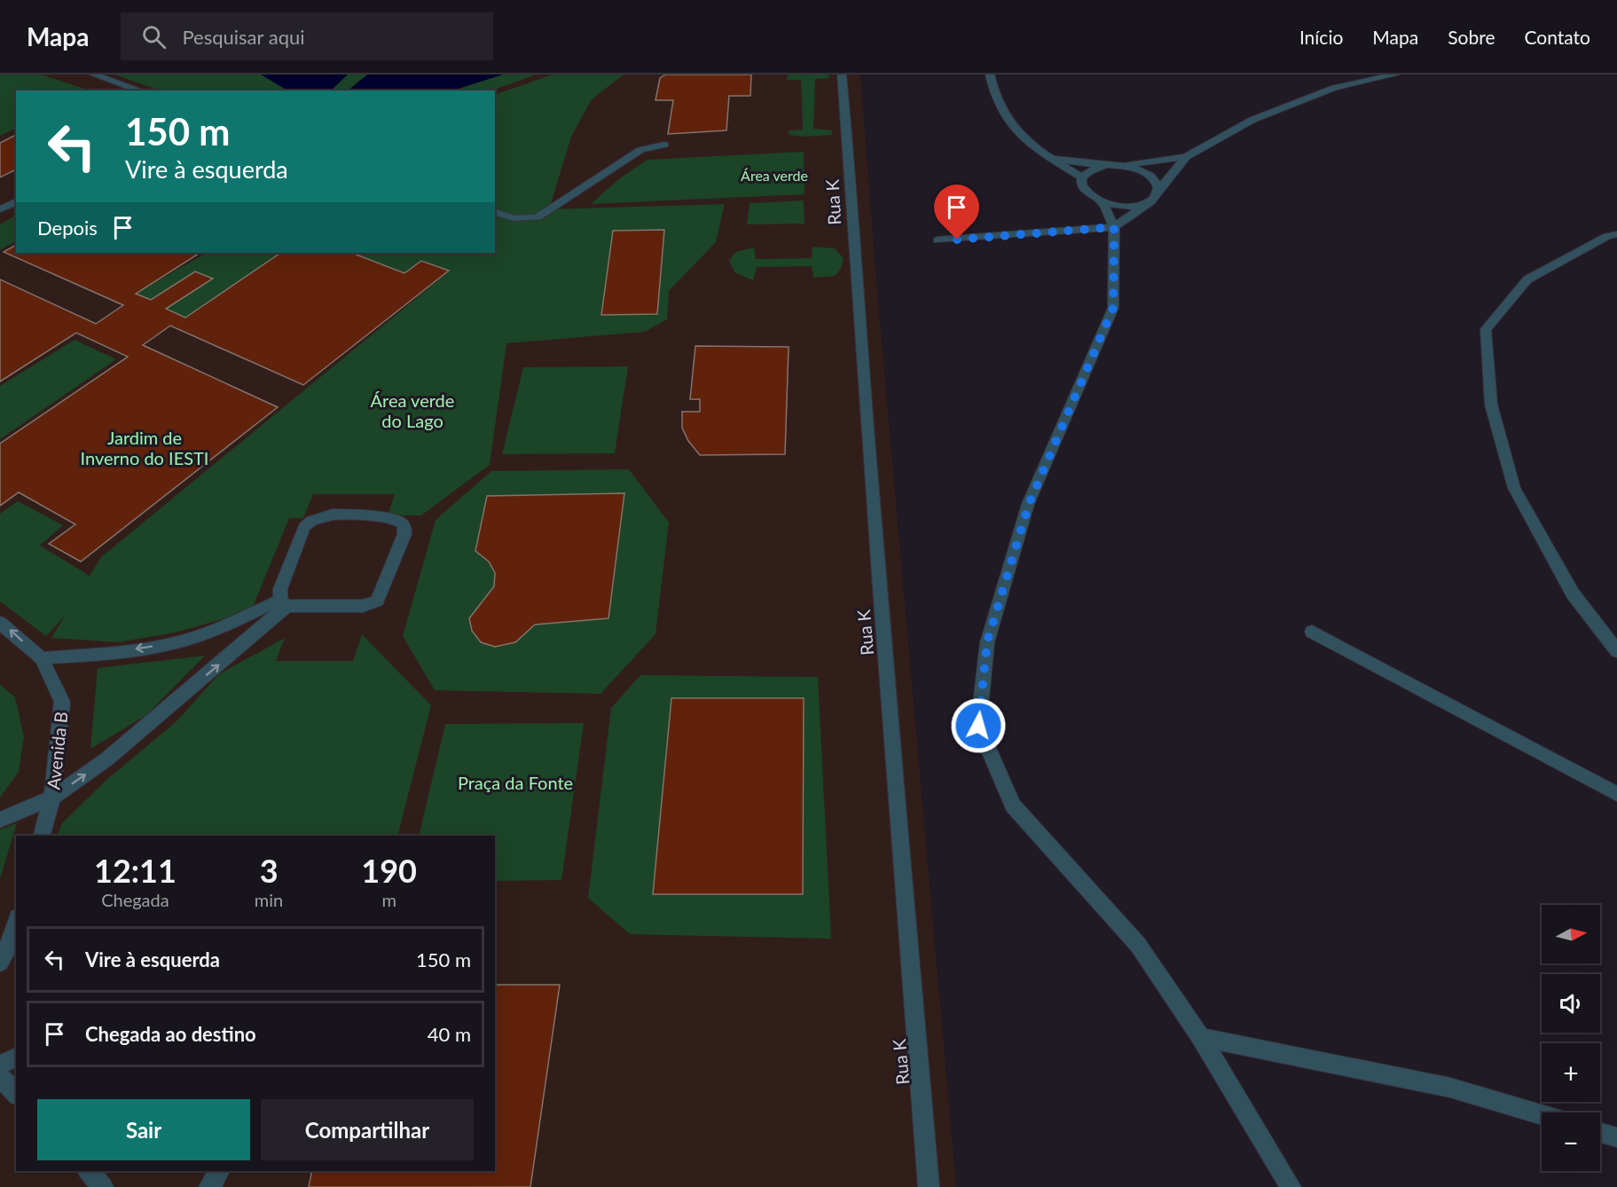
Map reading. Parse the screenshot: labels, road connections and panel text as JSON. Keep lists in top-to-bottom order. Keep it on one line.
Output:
{"streets":{"street":["Rua K","Avenida B"]},"parks":["Área verde","Área verde do Lago","Jardim de Inverno do IESTI","Praça da Fonte"],"north":"right","page":{"header":"Mapa","search":"Pesquisar aqui","nav":["Início","Mapa","Sobre","Contato"],"turn":["150 m","Vire à esquerda"],"then":"Depois","eta":["12:11","Chegada","3","min","190","m"],"map_buttons":["+","−"],"list":[{"name":"Vire à esquerda","value":"150 m"},{"name":"Chegada ao destino","value":"40 m"}],"buttons":["Sair","Compartilhar"]}}
